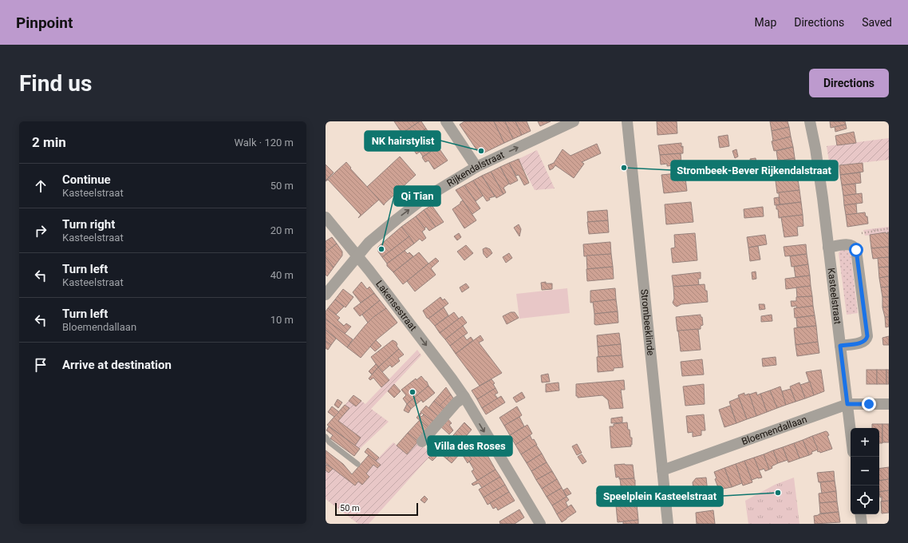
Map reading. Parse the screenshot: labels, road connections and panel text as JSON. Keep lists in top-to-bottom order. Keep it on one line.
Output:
{"streets":{"street":["Rijkendalstraat","Kasteelstraat","Lakensestraat","Strombeeklinde","Bloemendallaan"]},"crossings":[["Rijkendalstraat","Lakensestraat"],["Kasteelstraat","Bloemendallaan"],["Strombeeklinde","Bloemendallaan"]],"one_way":["Rijkendalstraat","Lakensestraat"],"places":["NK hairstylist","Strombeek-Bever Rijkendalstraat","Qi Tian","Villa des Roses","Speelplein Kasteelstraat"],"scale_bar":"50 m","page":{"header":"Pinpoint","nav":["Map","Directions","Saved"],"buttons":"Directions","title":"Find us","heading":["2 min","Walk · 120 m"],"list":[["Continue","Kasteelstraat","50 m"],["Turn right","Kasteelstraat","20 m"],["Turn left","Kasteelstraat","40 m"],["Turn left","Bloemendallaan","10 m"],"Arrive at destination"],"map_buttons":["+","−"],"scale":"50 m"}}
